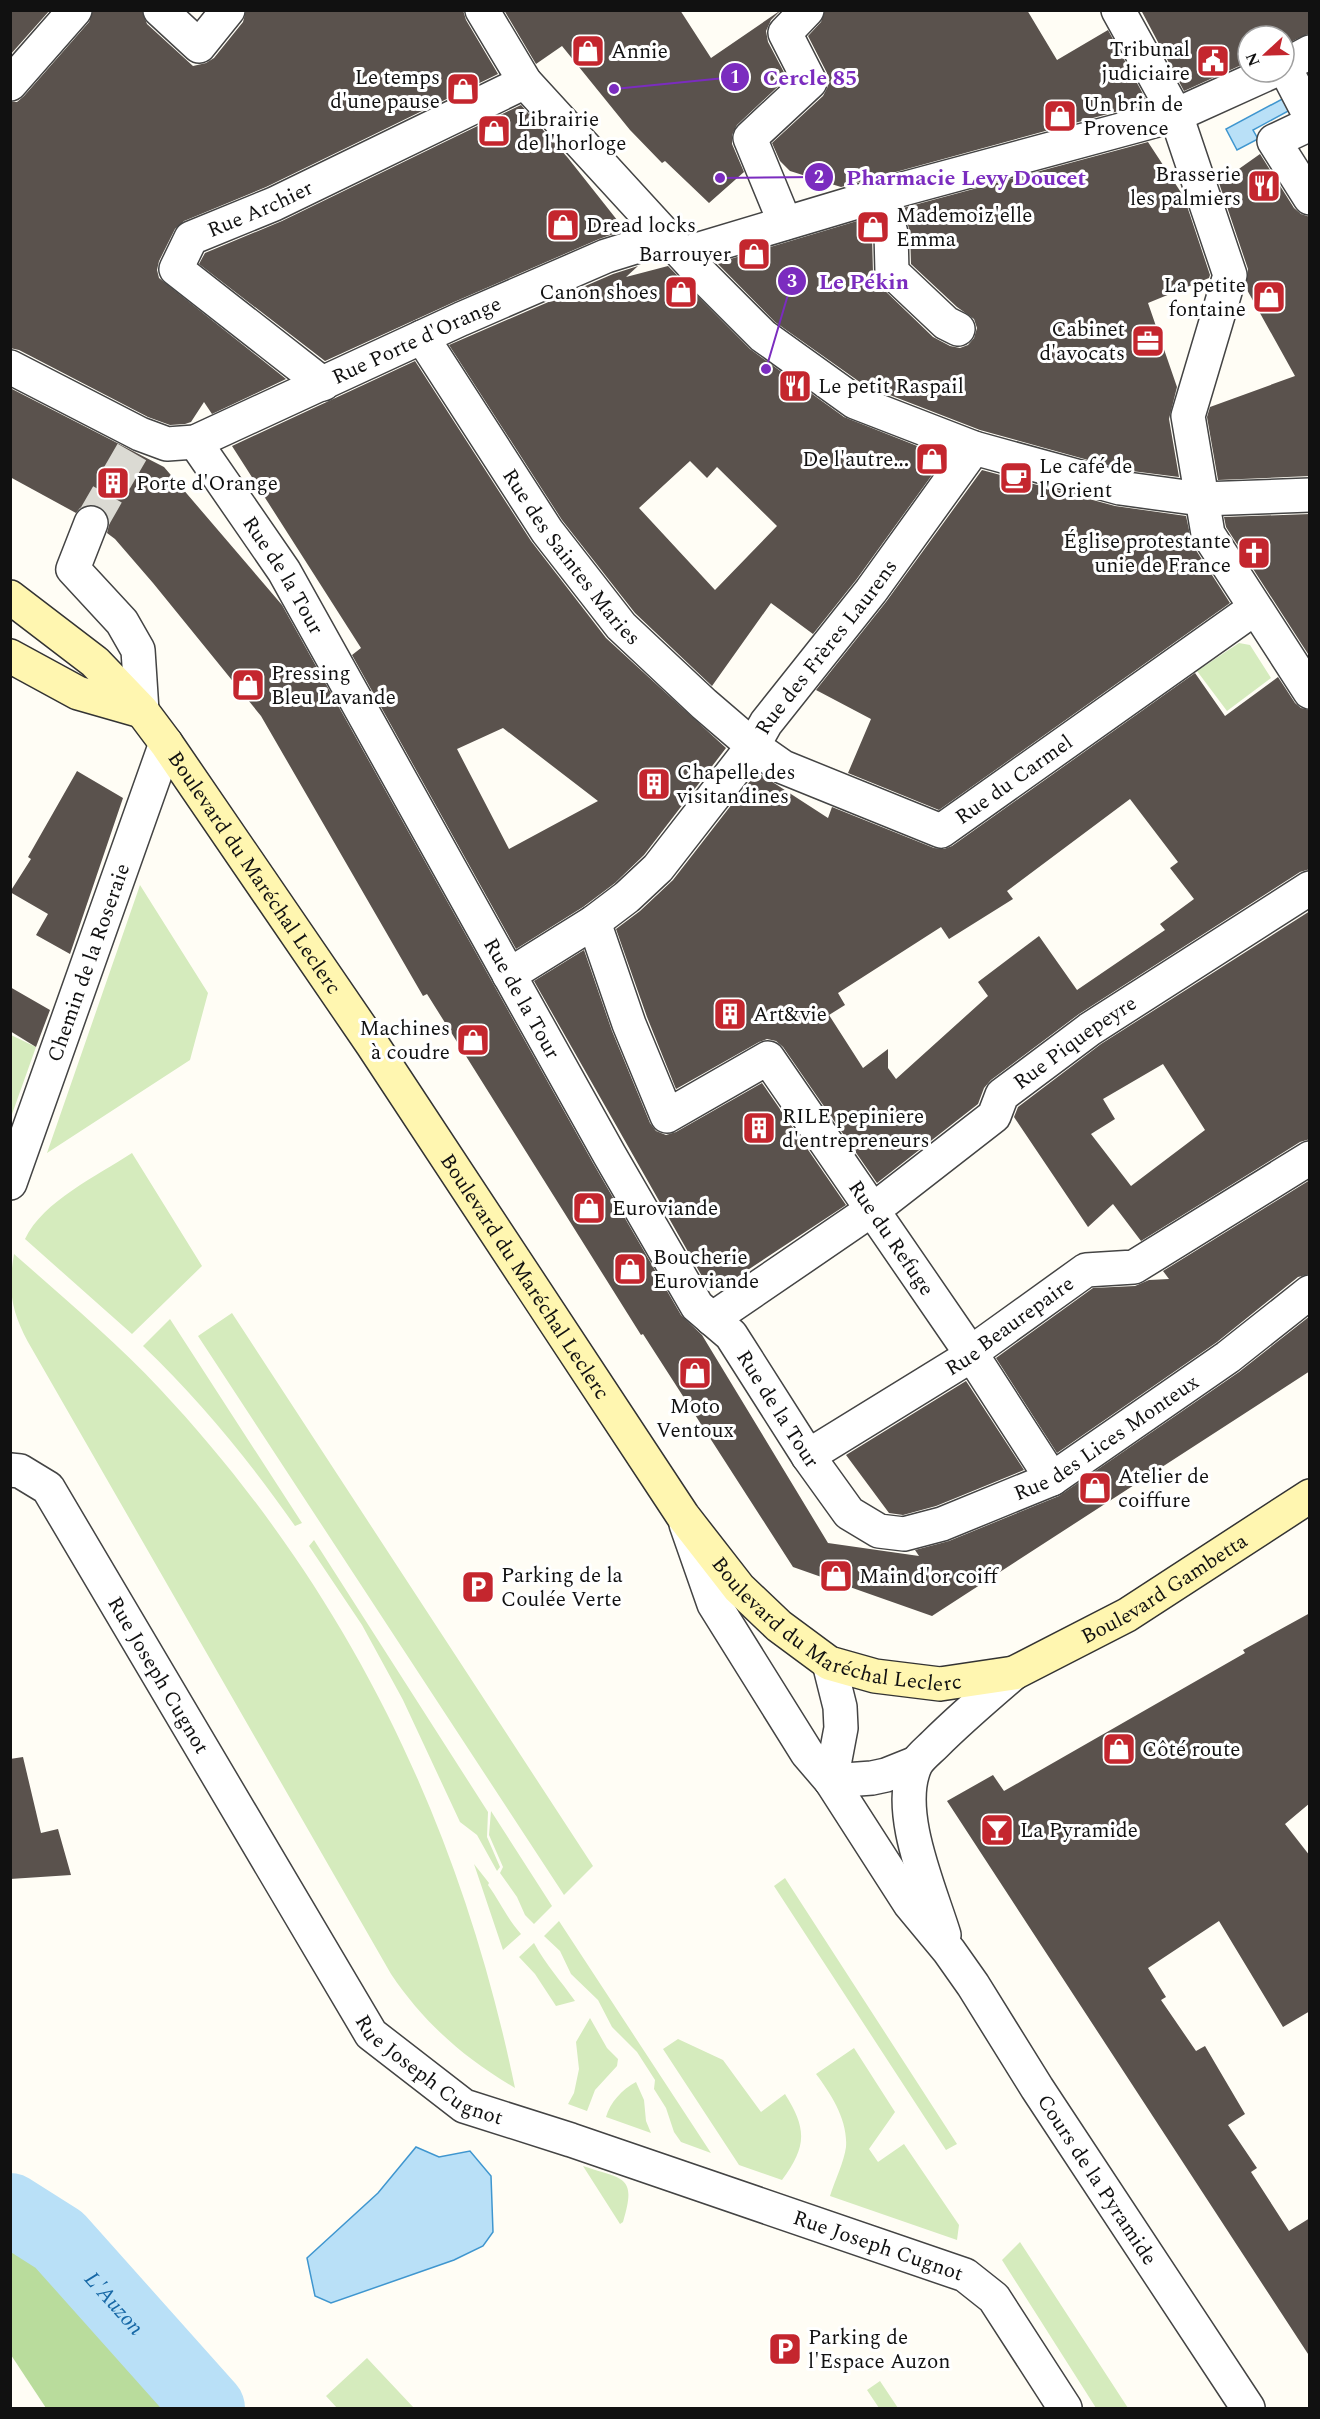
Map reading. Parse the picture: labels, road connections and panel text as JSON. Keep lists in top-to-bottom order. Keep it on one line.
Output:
{"streets":{"main road":["Boulevard du Maréchal Leclerc","Boulevard Gambetta"],"street":["Rue Archier","Rue Porte d'Orange","Rue des Saintes Maries","Rue de la Tour","Rue des Frères Laurens","Rue du Carmel","Chemin de la Roseraie","Rue Piquepeyre","Rue du Refuge","Rue Beaurepaire","Rue des Lices Monteux","Rue Joseph Cugnot","Cours de la Pyramide"]},"crossings":[["Rue Archier","Rue Porte d'Orange"],["Rue Porte d'Orange","Rue des Saintes Maries"],["Rue Porte d'Orange","Rue de la Tour"],["Rue des Saintes Maries","Rue des Frères Laurens"],["Rue des Saintes Maries","Rue du Carmel"],["Rue de la Tour","Rue des Frères Laurens"],["Rue de la Tour","Rue Piquepeyre"],["Rue de la Tour","Rue Beaurepaire"],["Rue de la Tour","Rue des Lices Monteux"],["Rue des Frères Laurens","Rue du Carmel"],["Rue des Frères Laurens","Rue du Refuge"],["Boulevard du Maréchal Leclerc","Chemin de la Roseraie"],["Boulevard du Maréchal Leclerc","Boulevard Gambetta"],["Rue Piquepeyre","Rue du Refuge"],["Rue du Refuge","Rue Beaurepaire"],["Rue du Refuge","Rue des Lices Monteux"]],"water":["L'Auzon"],"places":{"shop":["Annie","Le temps d'une pause","Un brin de Provence","Librairie de l'horloge","Dread locks","Mademoiz'elle Emma","Barrouyer","Canon shoes","La petite fontaine","De l'autre...","Pressing Bleu Lavande","Machines à coudre","Euroviande","Boucherie Euroviande","Moto Ventoux","Atelier de coiffure","Main d'or coiff","Côté route"],"public building":["Tribunal judiciaire"],"other":["Cercle 85","Pharmacie Levy Doucet","Le Pékin"],"restaurant":["Brasserie les palmiers","Le petit Raspail"],"office":["Cabinet d'avocats"],"cafe":["Le café de l'Orient"],"building":["Porte d'Orange","Chapelle des visitandines","Art&vie","RILE pepiniere d'entrepreneurs"],"church":["Église protestante unie de France"],"parking":["Parking de la Coulée Verte","Parking de l'Espace Auzon"],"bar":["La Pyramide"]},"north":"left"}
